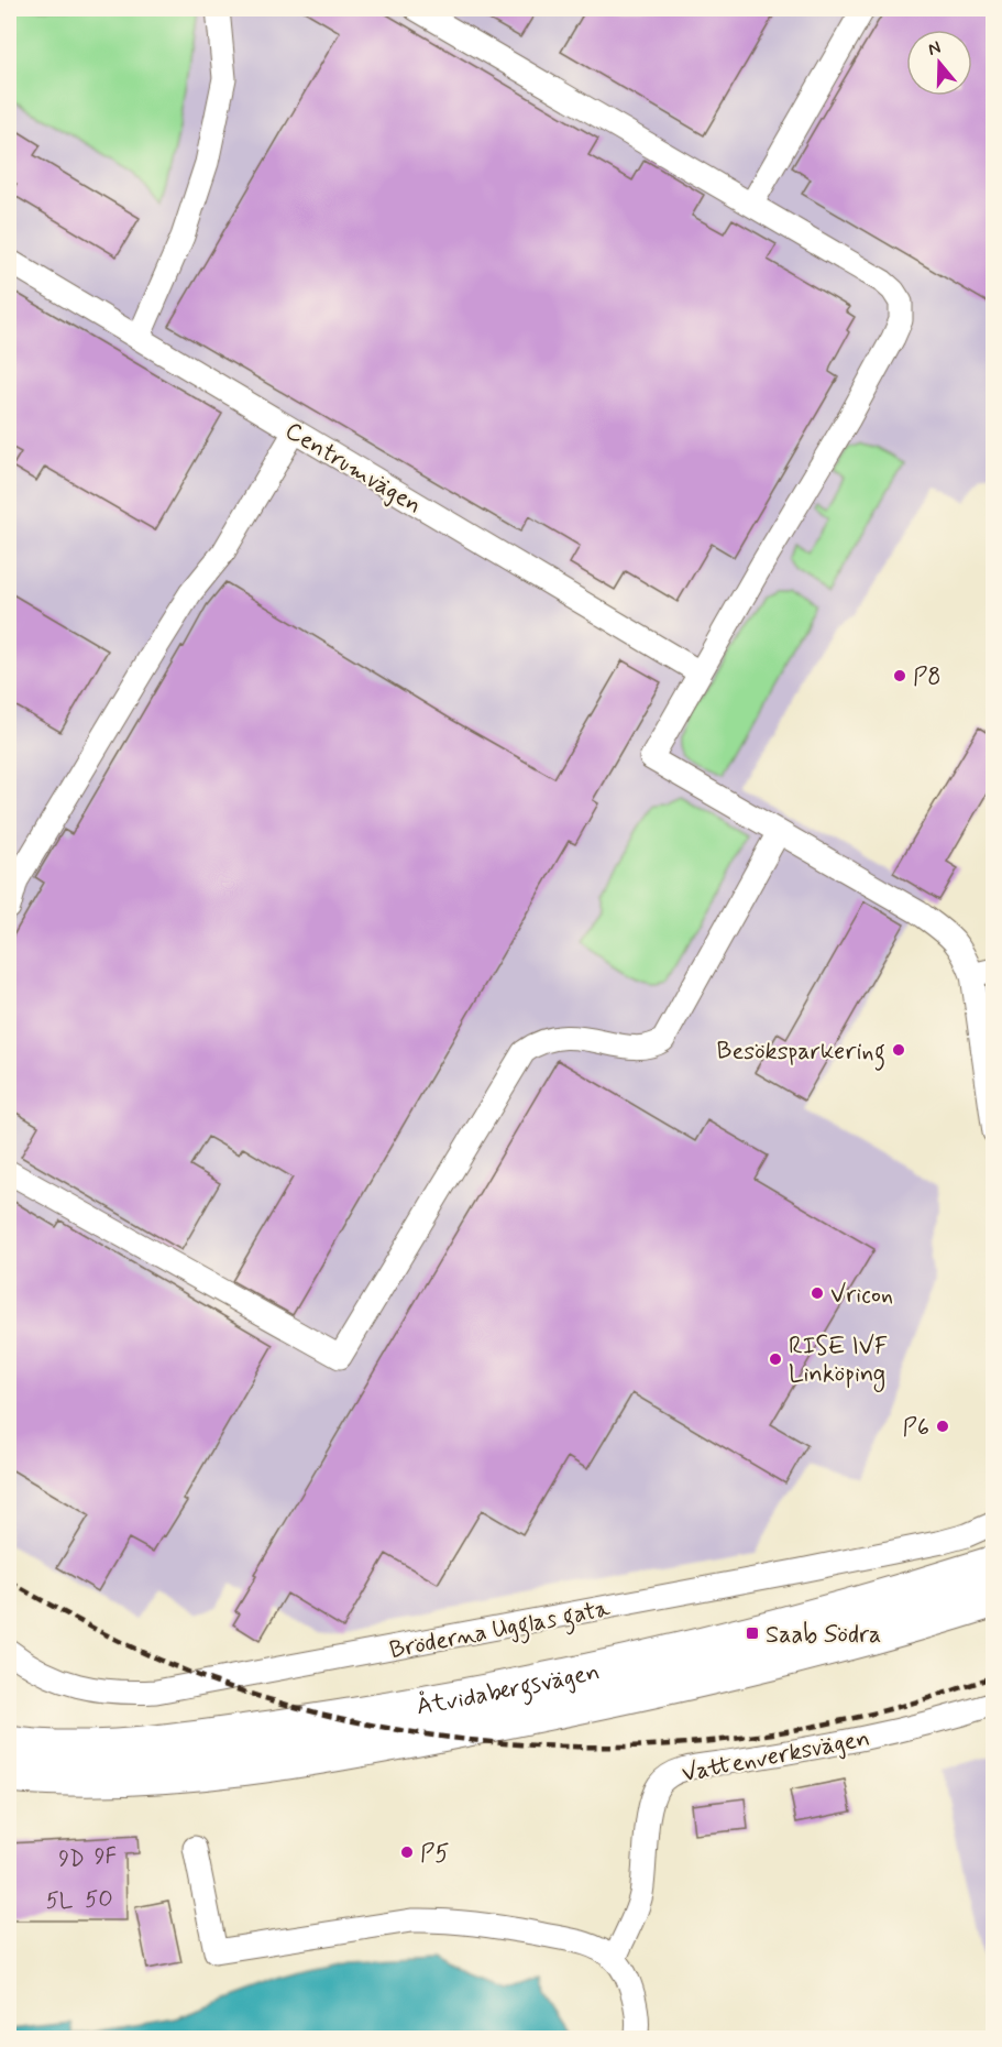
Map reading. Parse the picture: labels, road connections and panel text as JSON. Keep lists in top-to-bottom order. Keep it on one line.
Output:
{"streets":{"main road":["Åtvidabergsvägen"],"street":["Centrumvägen","Bröderna Ugglas gata","Vattenverksvägen"]},"places":{"other":["P8","Besöksparkering","Vricon","RISE IVF Linköping","P6","P5"],"transit":["Saab Södra"]},"house_numbers":["9F","9D","5O","5L"],"north":"top"}
